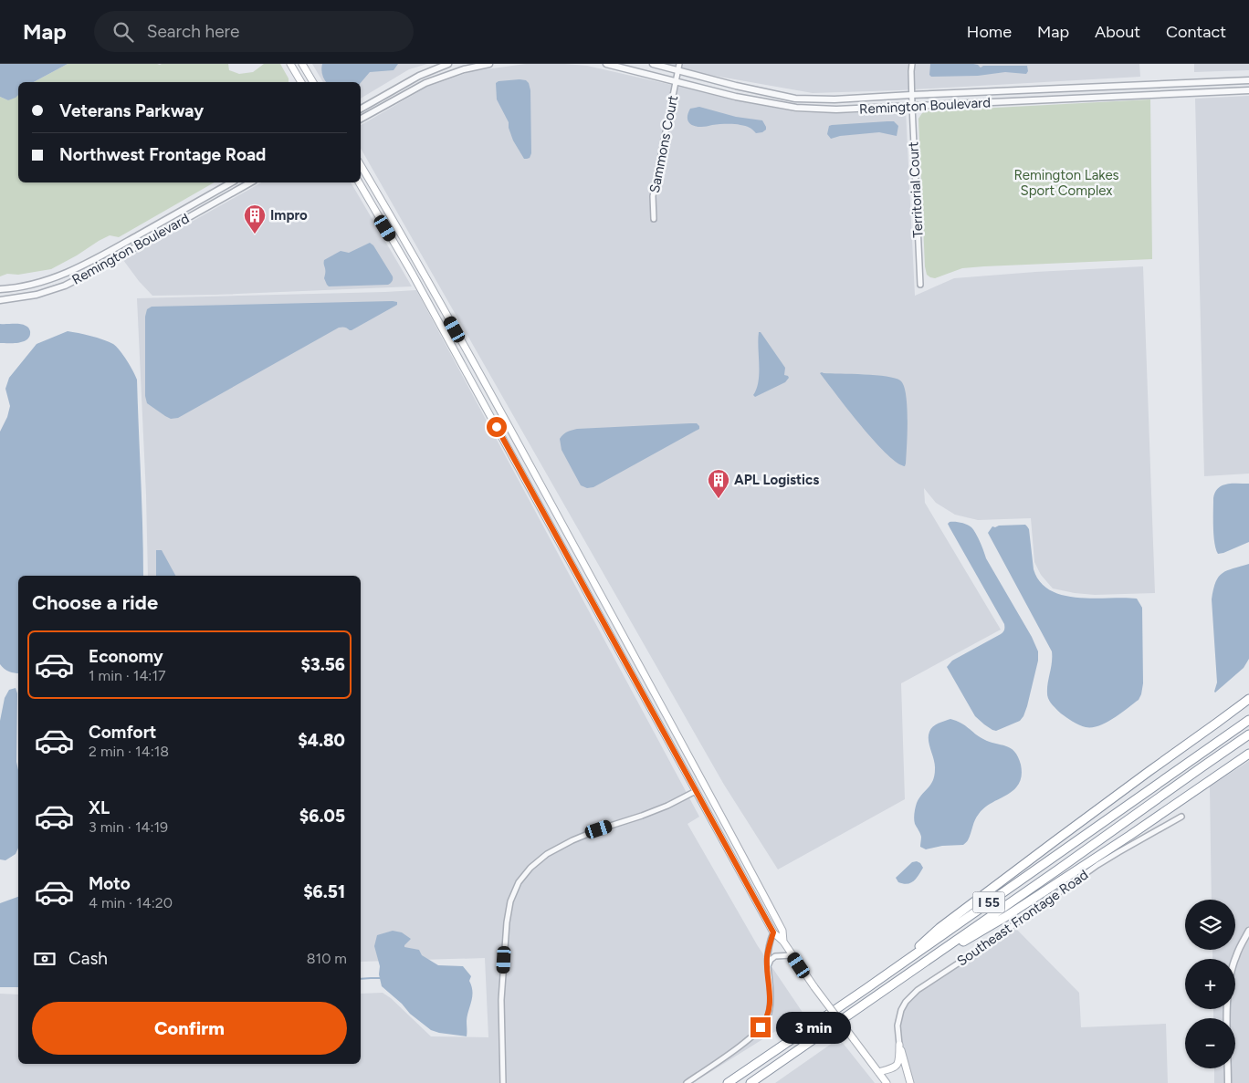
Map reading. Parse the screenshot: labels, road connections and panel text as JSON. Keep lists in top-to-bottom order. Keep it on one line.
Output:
{"streets":{"highway":["I 55"],"street":["Remington Boulevard","Sammons Court","Territorial Court","Southeast Frontage Road"]},"crossings":[["Remington Boulevard","Sammons Court"],["Remington Boulevard","Territorial Court"]],"parks":["Remington Lakes Sport Complex"],"places":{"building":["Impro","APL Logistics"]},"page":{"header":"Map","search":"Search here","nav":["Home","Map","About","Contact"],"banner":["Veterans Parkway","Northwest Frontage Road"],"heading":"Choose a ride","list":[{"name":"Economy","note":"1 min · 14:17","value":"$3.56"},{"name":"Comfort","note":"2 min · 14:18","value":"$4.80"},{"name":"XL","note":"3 min · 14:19","value":"$6.05"},{"name":"Moto","note":"4 min · 14:20","value":"$6.51"}],"map_buttons":["+","−"],"pay":["Cash","810 m"],"buttons":"Confirm","bubble":"3 min"}}
